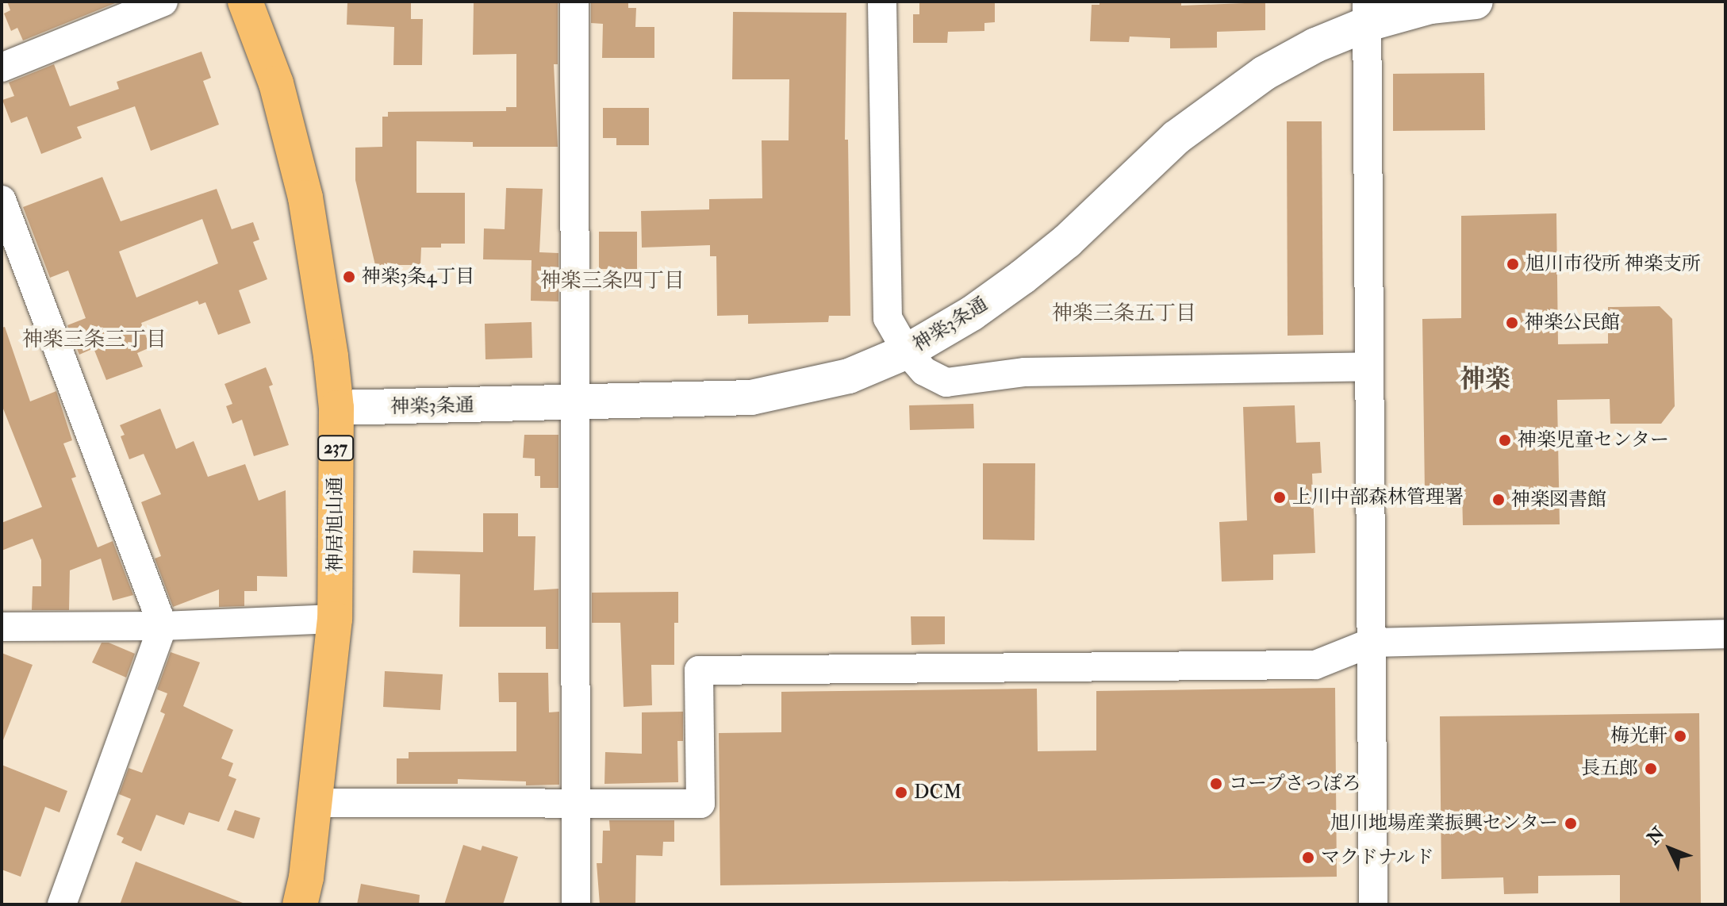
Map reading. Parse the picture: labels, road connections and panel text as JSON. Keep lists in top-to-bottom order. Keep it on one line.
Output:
{"streets":{"highway":["237","神居旭山通"],"street":["神楽3条通"]},"crossings":[["神楽3条通","神居旭山通"]],"districts":["神楽三条四丁目","神楽三条五丁目","神楽三条三丁目","神楽"],"places":["旭川市役所 神楽支所","神楽3条4丁目","神楽公民館","神楽児童センター","上川中部森林管理署","神楽図書館","梅光軒","長五郎","コープさっぽろ","DCM","旭川地場産業振興センター","マクドナルド"],"north":"top left"}
